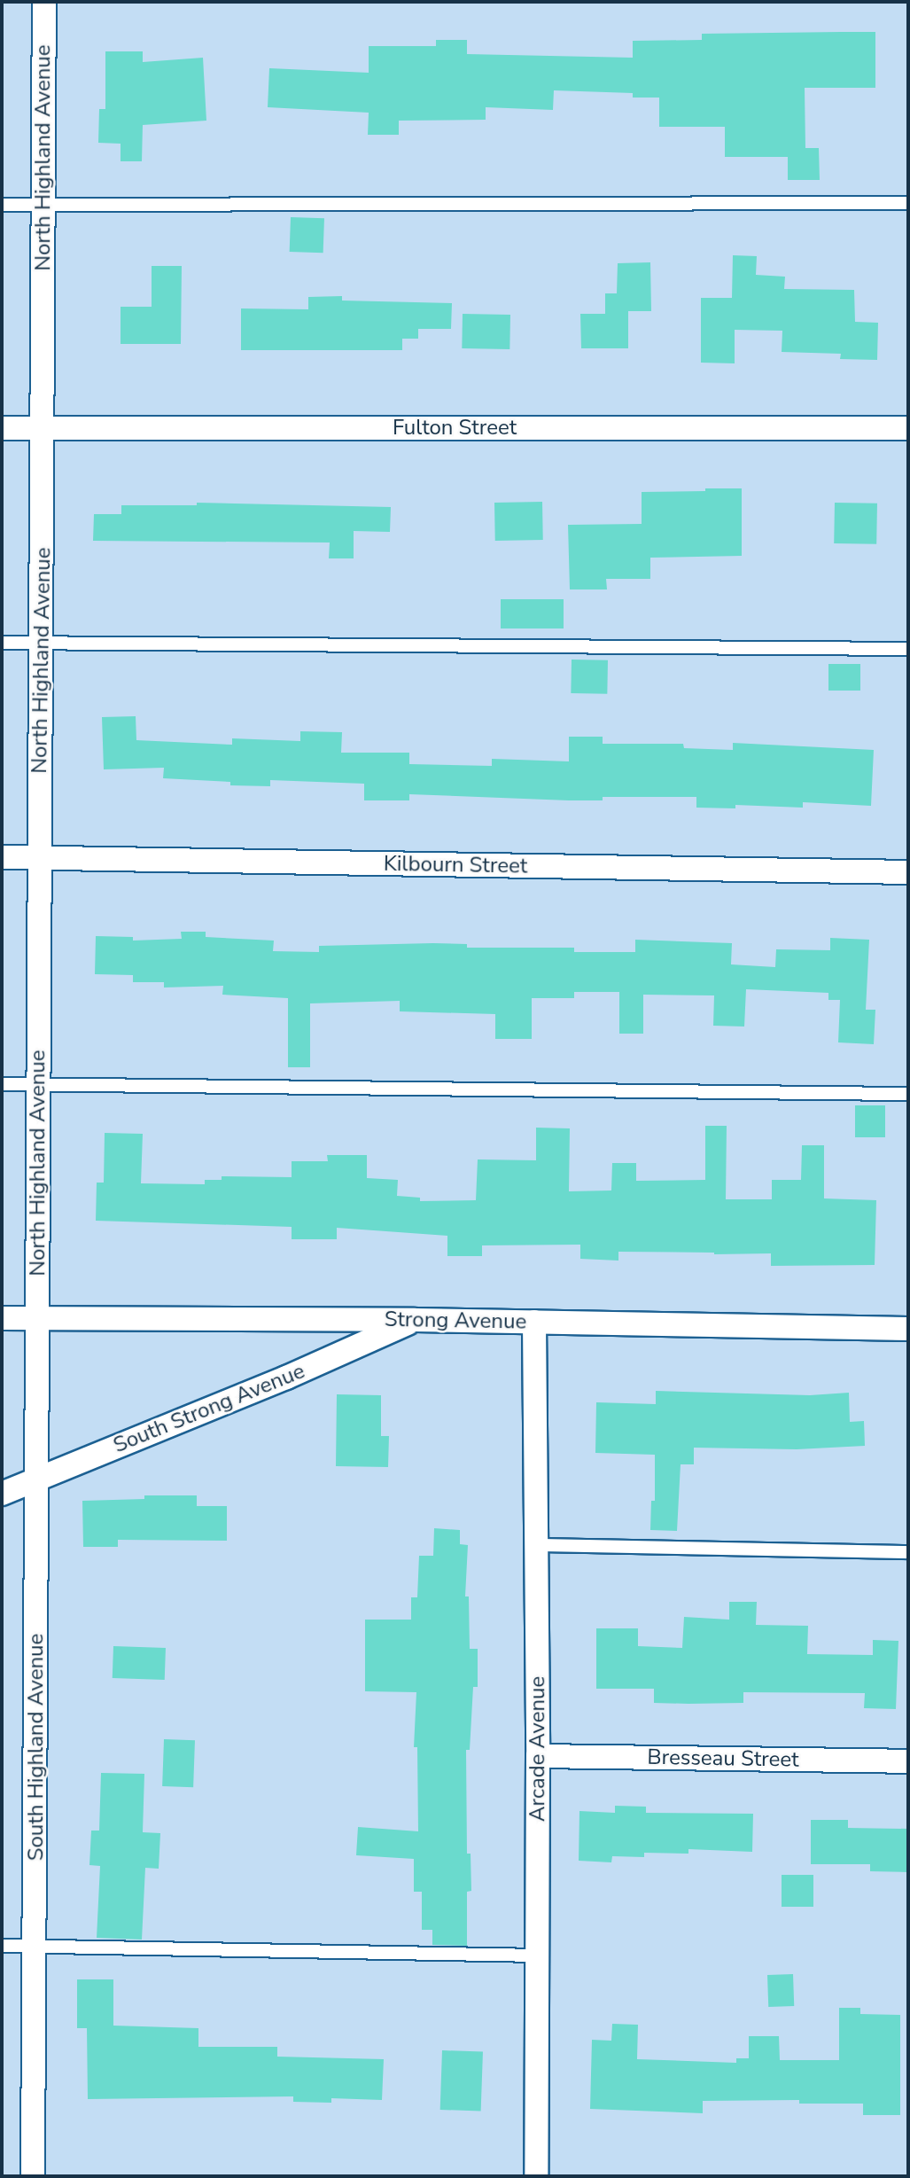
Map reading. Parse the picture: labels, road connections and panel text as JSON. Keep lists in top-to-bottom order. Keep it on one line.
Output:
{"streets":{"street":["North Highland Avenue","Fulton Street","Kilbourn Street","Strong Avenue","South Strong Avenue","South Highland Avenue","Arcade Avenue","Bresseau Street"]},"crossings":[["North Highland Avenue","Fulton Street"],["North Highland Avenue","Kilbourn Street"],["North Highland Avenue","Strong Avenue"],["North Highland Avenue","South Highland Avenue"],["Strong Avenue","South Strong Avenue"],["Strong Avenue","South Highland Avenue"],["Strong Avenue","Arcade Avenue"],["South Strong Avenue","South Highland Avenue"],["Arcade Avenue","Bresseau Street"]]}
